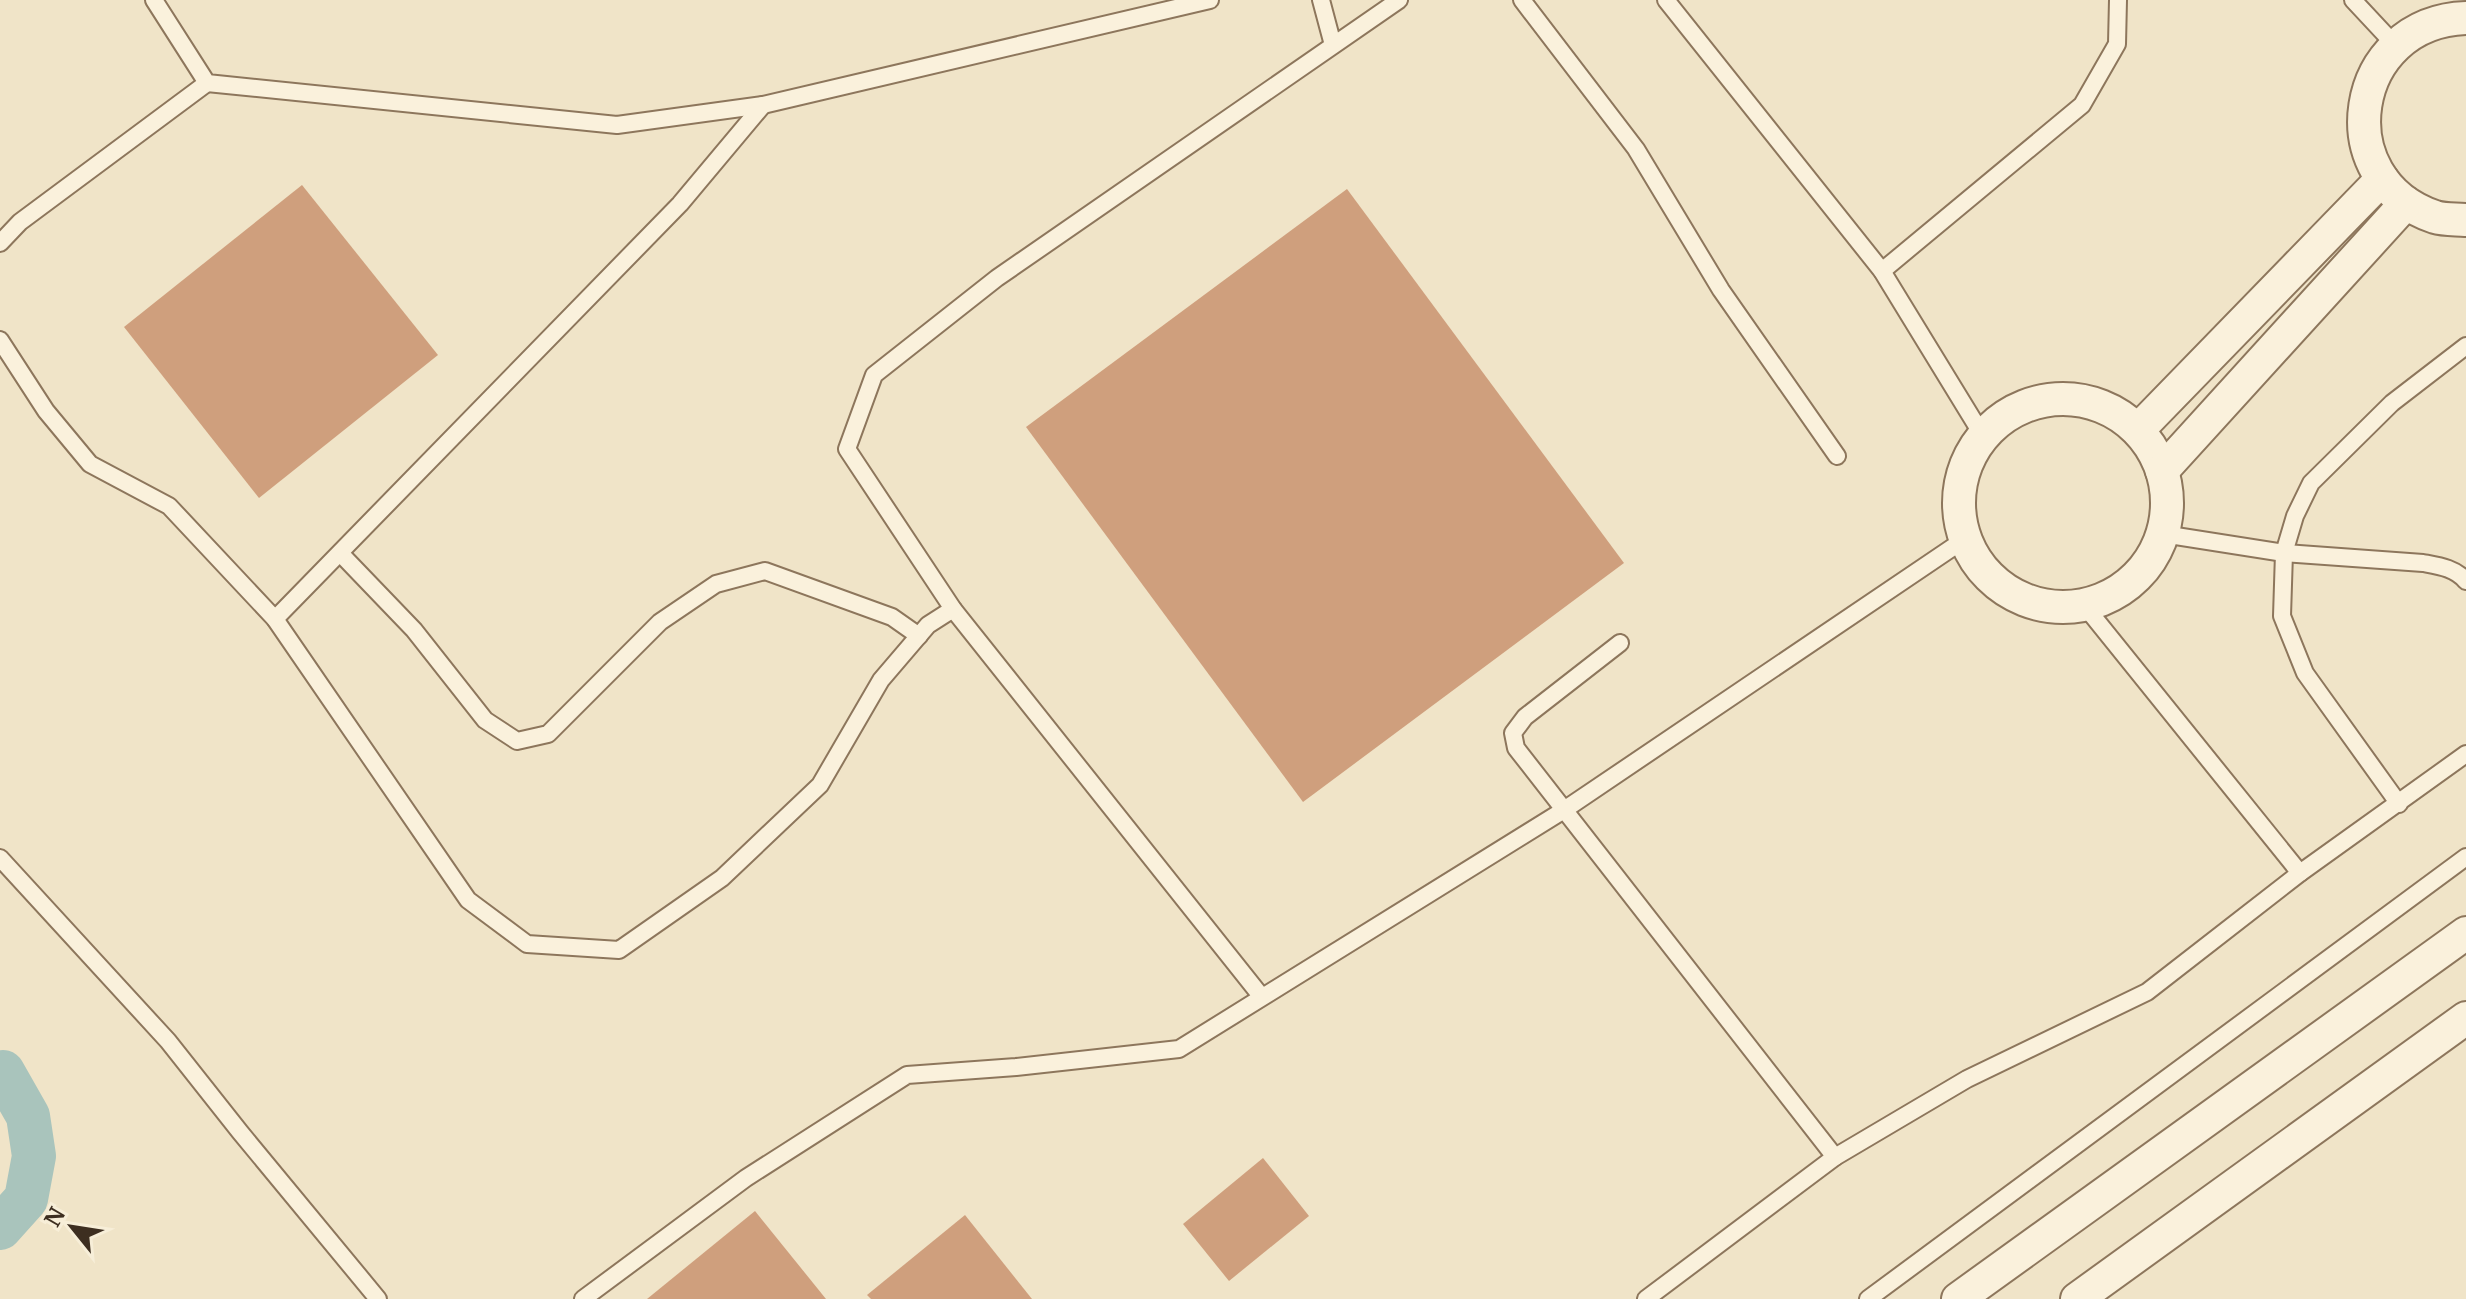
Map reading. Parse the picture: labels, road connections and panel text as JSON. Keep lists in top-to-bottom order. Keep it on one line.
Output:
{"north":"top left"}
